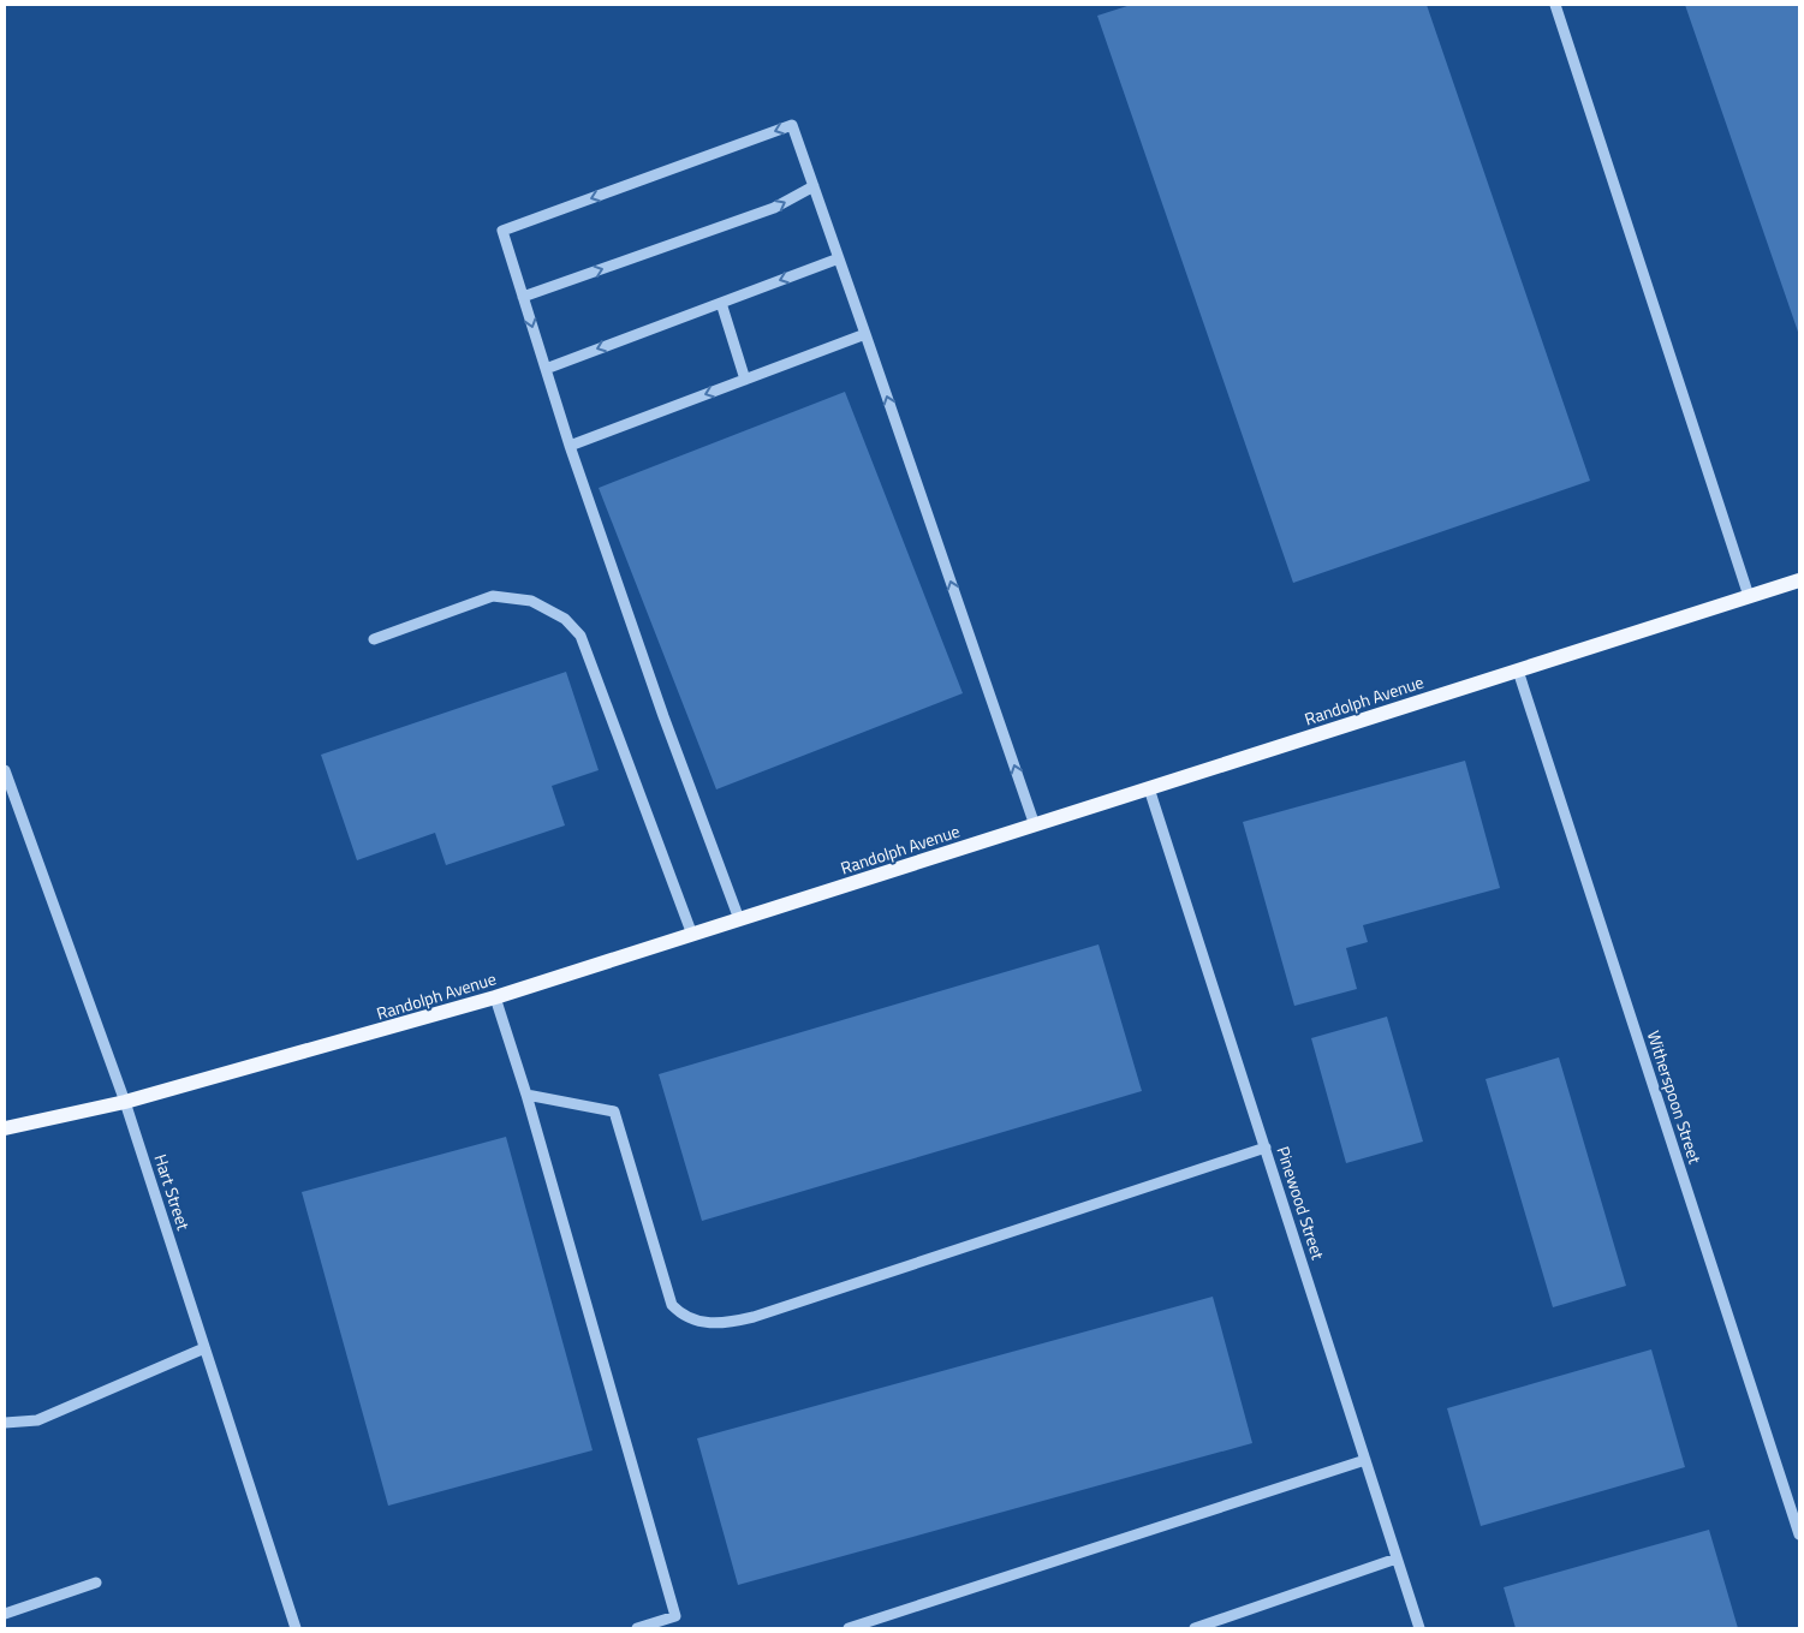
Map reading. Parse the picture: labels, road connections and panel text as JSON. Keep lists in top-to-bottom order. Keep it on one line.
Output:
{"streets":{"main road":["Randolph Avenue"],"street":["Witherspoon Street","Hart Street","Pinewood Street"]},"crossings":[["Randolph Avenue","Witherspoon Street"],["Randolph Avenue","Hart Street"],["Randolph Avenue","Pinewood Street"]]}
